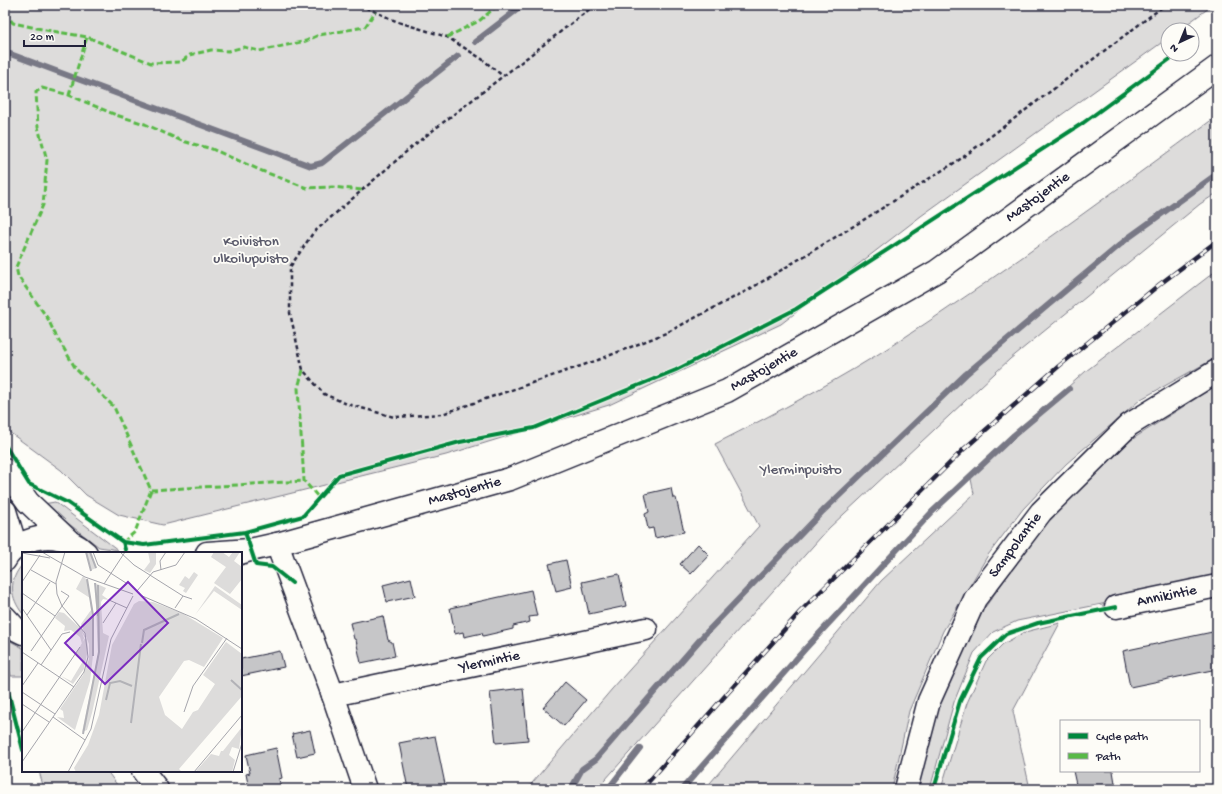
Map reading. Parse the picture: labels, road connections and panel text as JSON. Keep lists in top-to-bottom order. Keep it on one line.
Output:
{"streets":{"street":["Mastojentie","Sampolantie","Annikintie","Ylermintie"]},"parks":["Koiviston ulkoilupuisto","Ylerminpuisto"],"legend":["Cycle path","Path"],"scale_bar":"20 m","north":"bottom left"}
